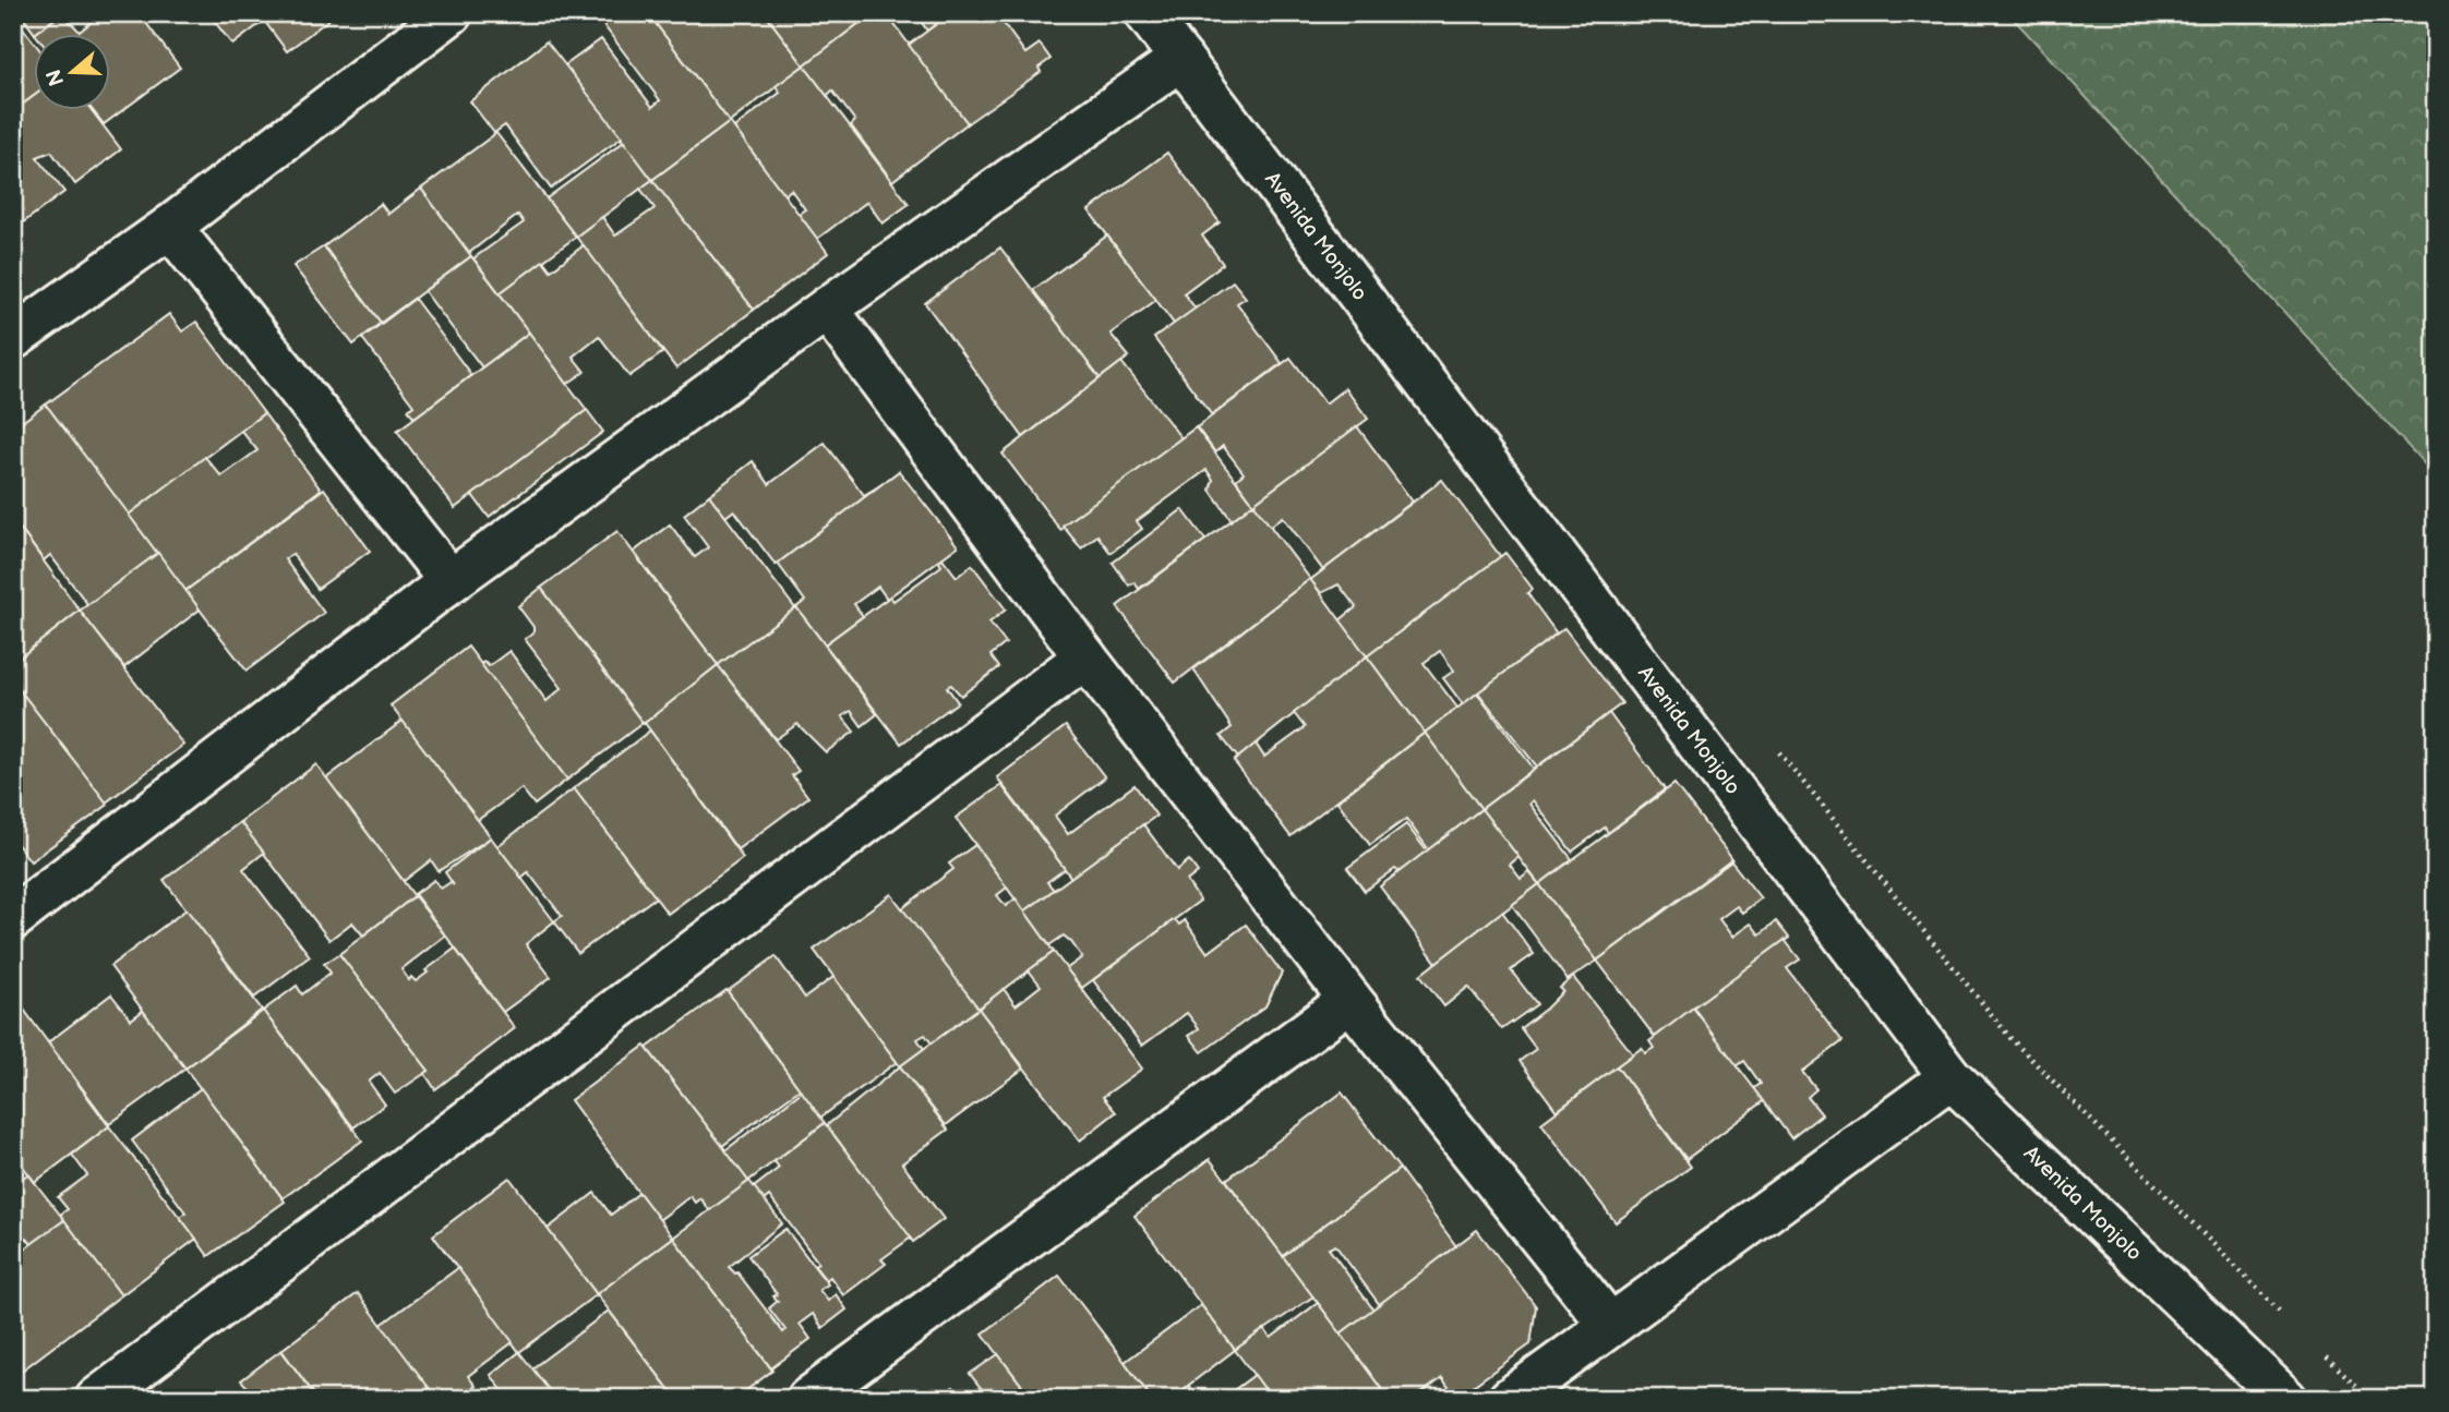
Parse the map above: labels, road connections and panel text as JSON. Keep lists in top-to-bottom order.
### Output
{
  "streets": {
    "street": ["Avenida Monjolo"]
  },
  "north": "left"
}
